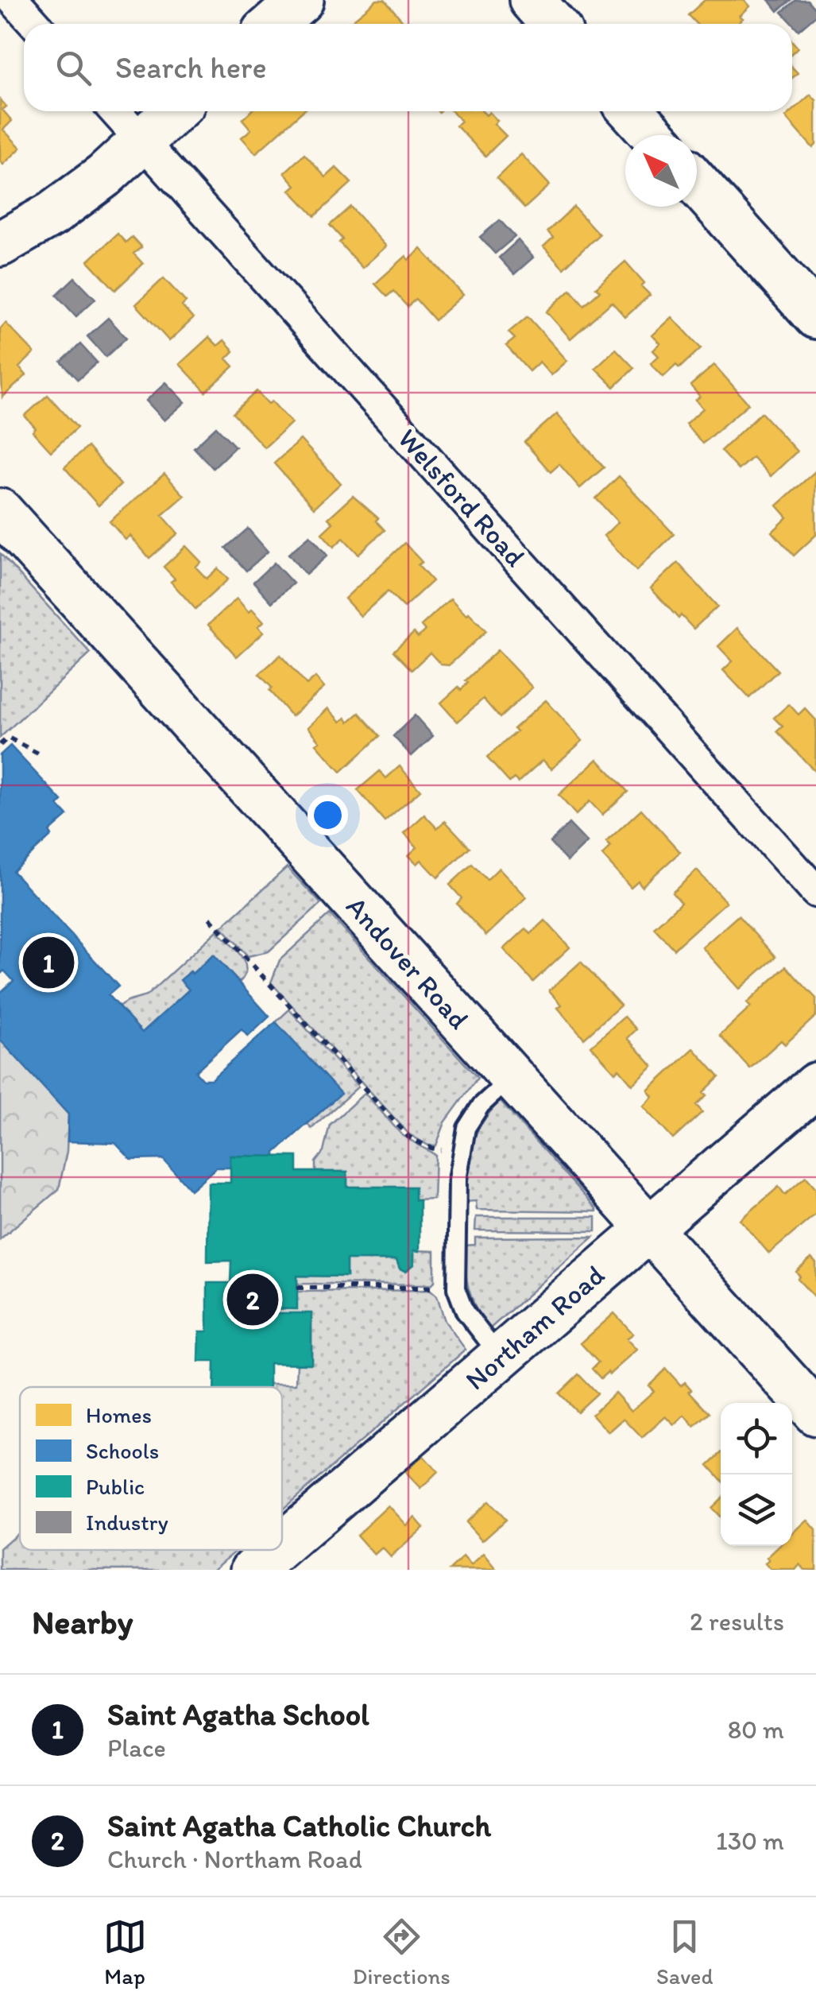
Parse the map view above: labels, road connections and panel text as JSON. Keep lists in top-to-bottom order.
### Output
{
  "streets": {
    "street": ["Welsford Road", "Andover Road", "Northam Road"]
  },
  "crossings": [
    ["Andover Road", "Northam Road"]
  ],
  "legend": [
    "Homes",
    "Schools",
    "Public",
    "Industry"
  ],
  "north": "top left",
  "page": {
    "search": "Search here",
    "pins": ["1", "2"],
    "heading": ["Nearby", "2 results"],
    "list": [
      {
        "mark": "1",
        "name": "Saint Agatha School",
        "note": "Place",
        "value": "80 m"
      },
      {
        "mark": "2",
        "name": "Saint Agatha Catholic Church",
        "note": "Church · Northam Road",
        "value": "130 m"
      }
    ],
    "nav": ["Map", "Directions", "Saved"]
  }
}
